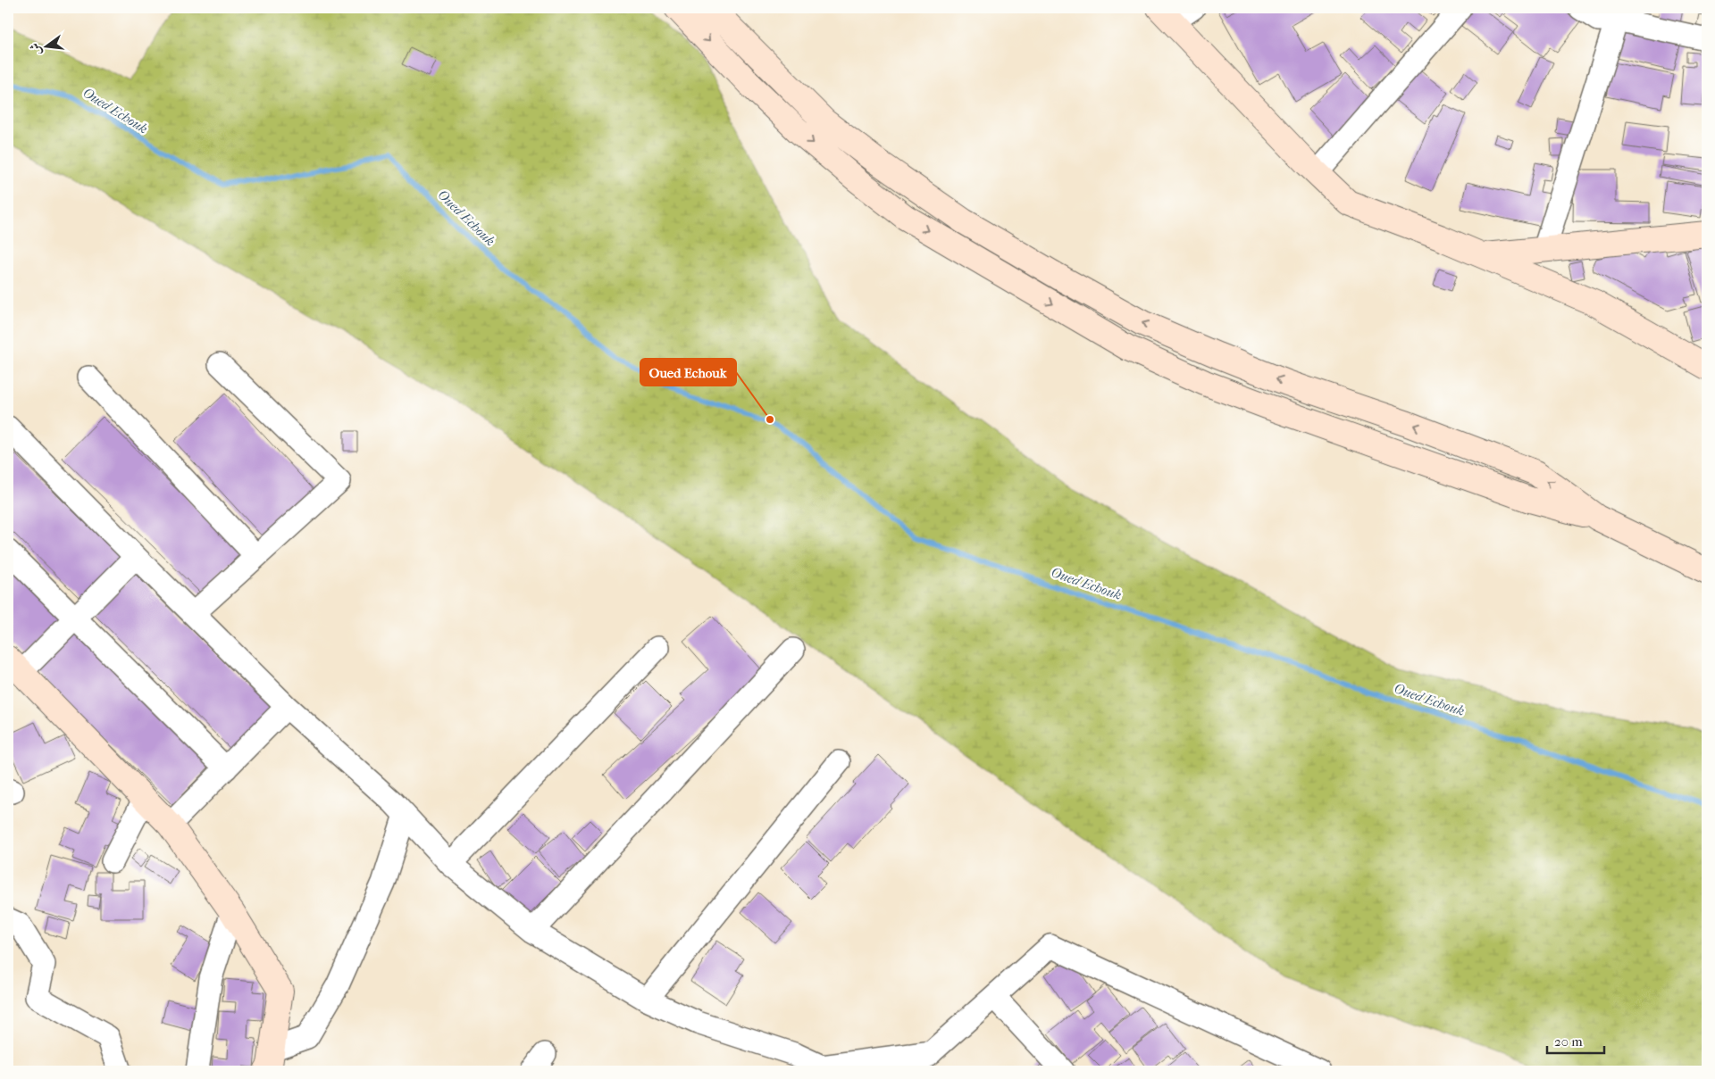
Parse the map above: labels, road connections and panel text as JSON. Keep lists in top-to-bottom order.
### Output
{
  "water": ["Oued Echouk"],
  "places": ["Oued Echouk"],
  "scale_bar": "20 m",
  "north": "left"
}
